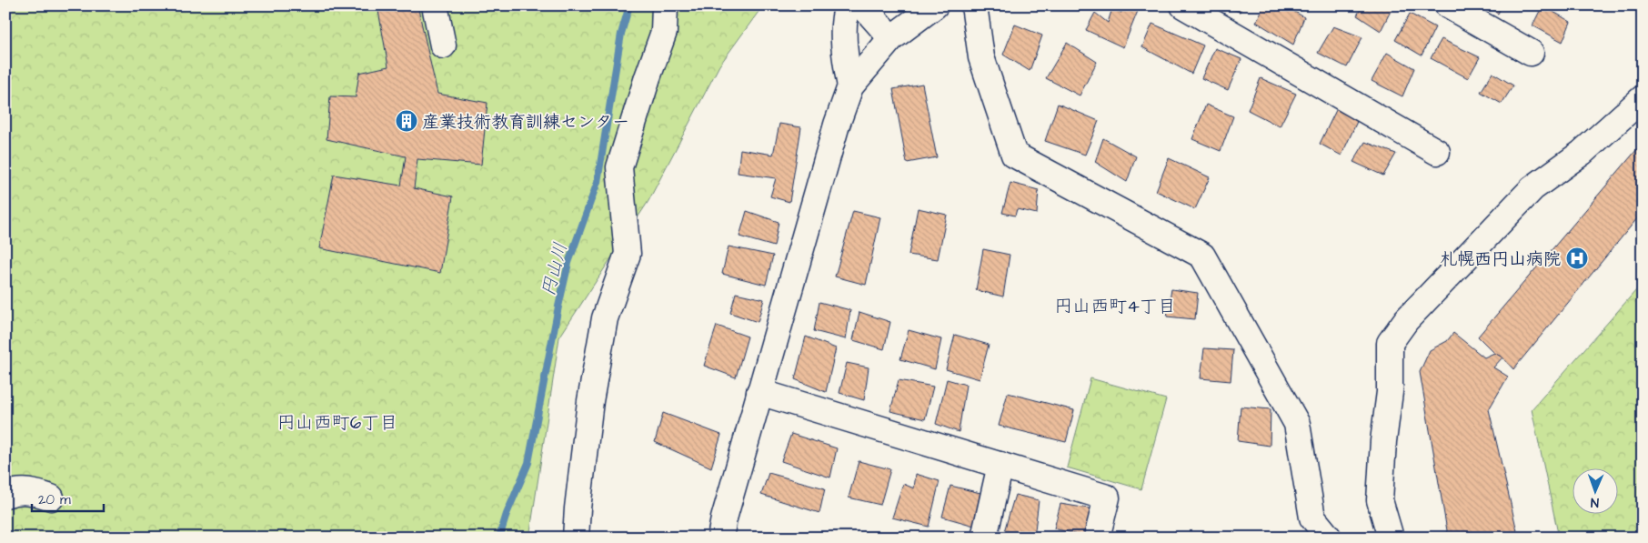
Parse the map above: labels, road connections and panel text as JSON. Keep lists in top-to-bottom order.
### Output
{
  "districts": ["円山西町4丁目", "円山西町6丁目"],
  "water": ["円山川"],
  "places": {
    "building": ["産業技術教育訓練センター"],
    "hospital": ["札幌西円山病院"]
  },
  "scale_bar": "20 m",
  "north": "bottom"
}
